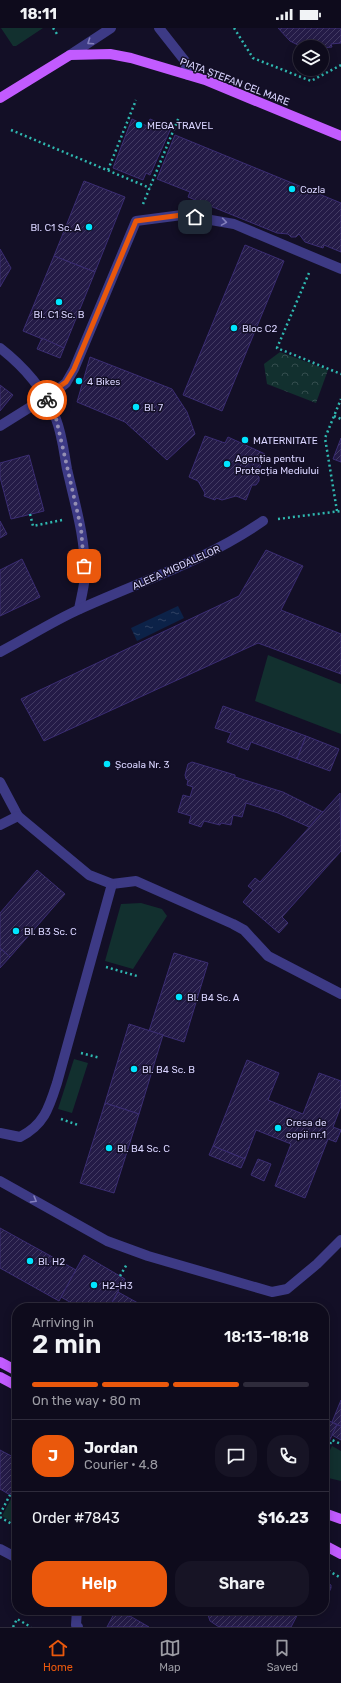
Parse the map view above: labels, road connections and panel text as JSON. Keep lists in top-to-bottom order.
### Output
{
  "streets": {
    "main road": ["PIAȚA ȘTEFAN CEL MARE"],
    "street": ["ALEEA MIGDALELOR"]
  },
  "places": [
    "MEGA TRAVEL",
    "Cozla",
    "Bl. C1 Sc. A",
    "Bl. C1 Sc. B",
    "Bloc C2",
    "4 Bikes",
    "Bl. 7",
    "MATERNITATE",
    "Agenția pentru Protecția Mediului",
    "Școala Nr. 3",
    "Bl. B3 Sc. C",
    "Bl. B4 Sc. A",
    "Bl. B4 Sc. B",
    "Cresa de copii nr.1",
    "Bl. B4 Sc. C",
    "Bl. H2",
    "H2-H3"
  ],
  "page": {
    "status": "18:11",
    "heading": ["2 min", "Arriving in", "18:13–18:18"],
    "panel": [
      "Jordan",
      "Courier · 4.8",
      "Order #7843",
      "$16.23"
    ],
    "bar": "On the way · 80 m",
    "round": "J",
    "buttons": ["Help", "Share"],
    "tabs": ["Home", "Map", "Saved"]
  }
}
